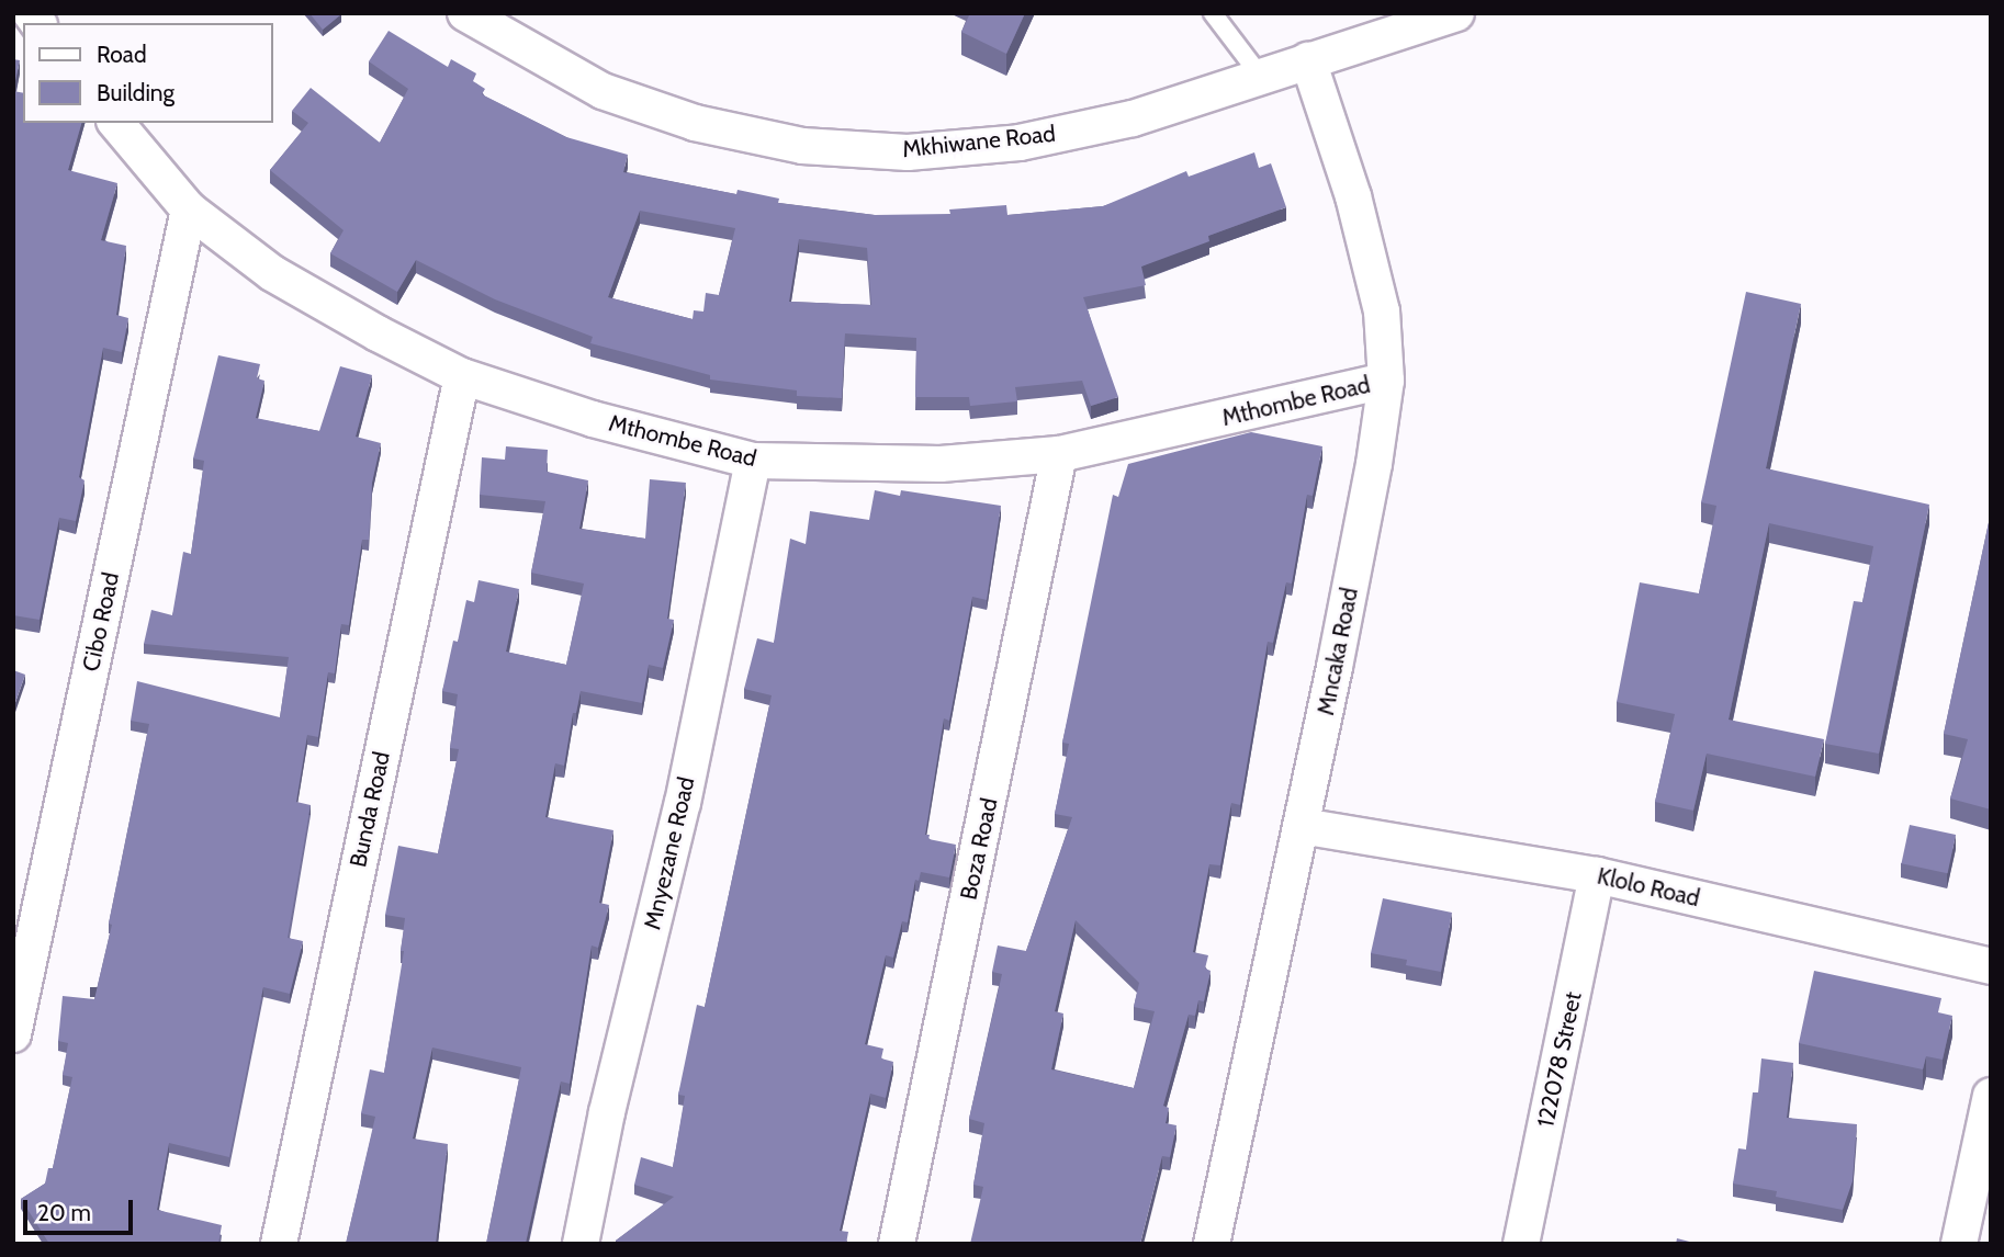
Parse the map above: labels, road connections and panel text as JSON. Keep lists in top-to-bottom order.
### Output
{
  "streets": {
    "street": [
      "Mkhiwane Road",
      "Mthombe Road",
      "Cibo Road",
      "Mncaka Road",
      "Bunda Road",
      "Boza Road",
      "Mnyezane Road",
      "Klolo Road",
      "122078 Street"
    ]
  },
  "crossings": [
    ["Mkhiwane Road", "Mncaka Road"],
    ["Mthombe Road", "Cibo Road"],
    ["Mthombe Road", "Mncaka Road"],
    ["Mthombe Road", "Bunda Road"],
    ["Mthombe Road", "Boza Road"],
    ["Mthombe Road", "Mnyezane Road"],
    ["Mncaka Road", "Klolo Road"],
    ["Klolo Road", "122078 Street"]
  ],
  "legend": ["Road", "Building"],
  "scale_bar": "20 m"
}
